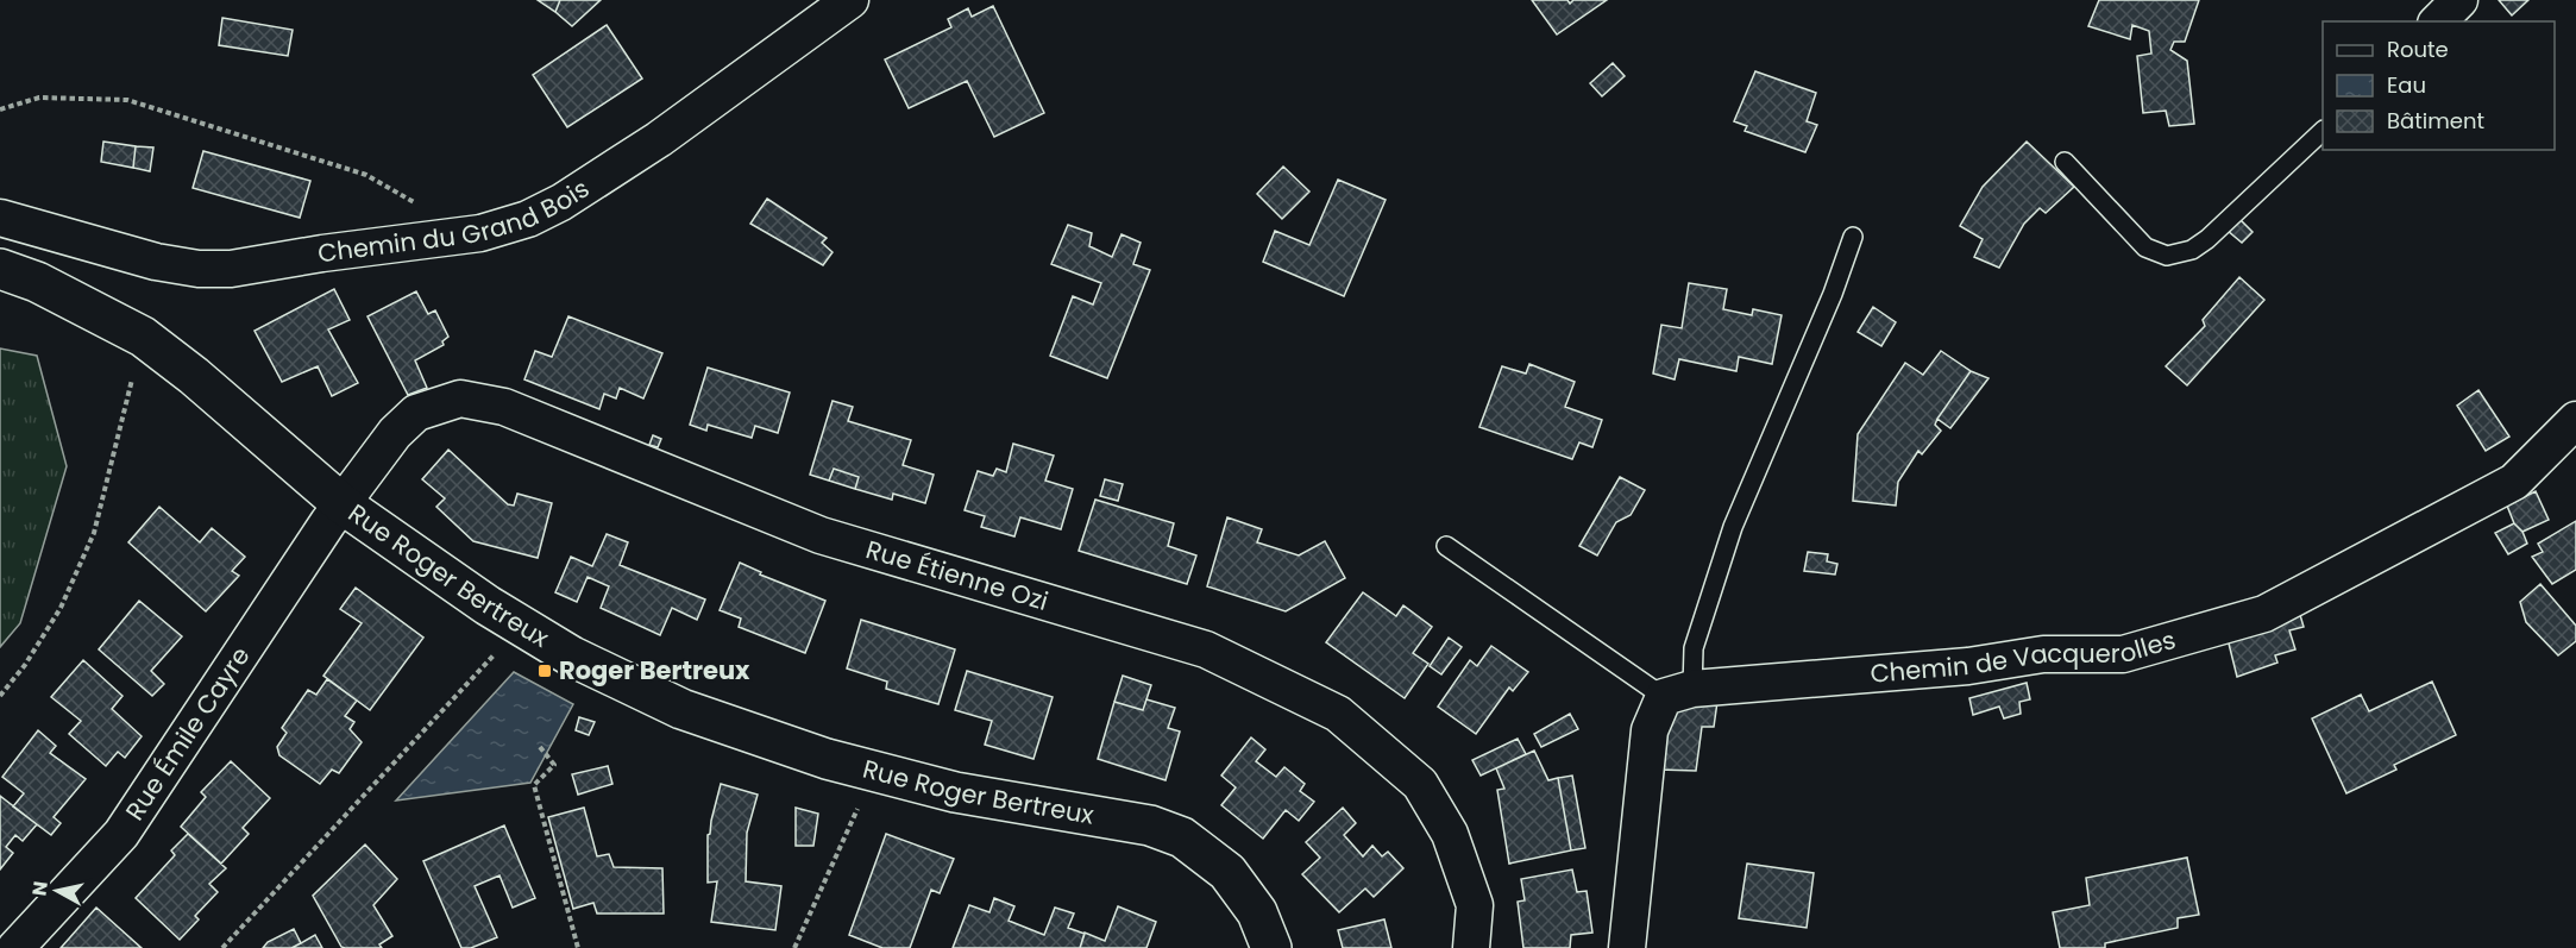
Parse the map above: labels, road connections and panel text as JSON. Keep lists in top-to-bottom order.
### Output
{
  "streets": {
    "street": [
      "Chemin du Grand Bois",
      "Rue Roger Bertreux",
      "Rue Étienne Ozi",
      "Chemin de Vacquerolles",
      "Rue Émile Cayre"
    ]
  },
  "crossings": [
    ["Rue Roger Bertreux", "Rue Étienne Ozi"],
    ["Rue Roger Bertreux", "Rue Émile Cayre"],
    ["Rue Étienne Ozi", "Rue Émile Cayre"]
  ],
  "places": {
    "transit": ["Roger Bertreux"]
  },
  "legend": ["Route", "Eau", "Bâtiment"],
  "north": "left"
}
